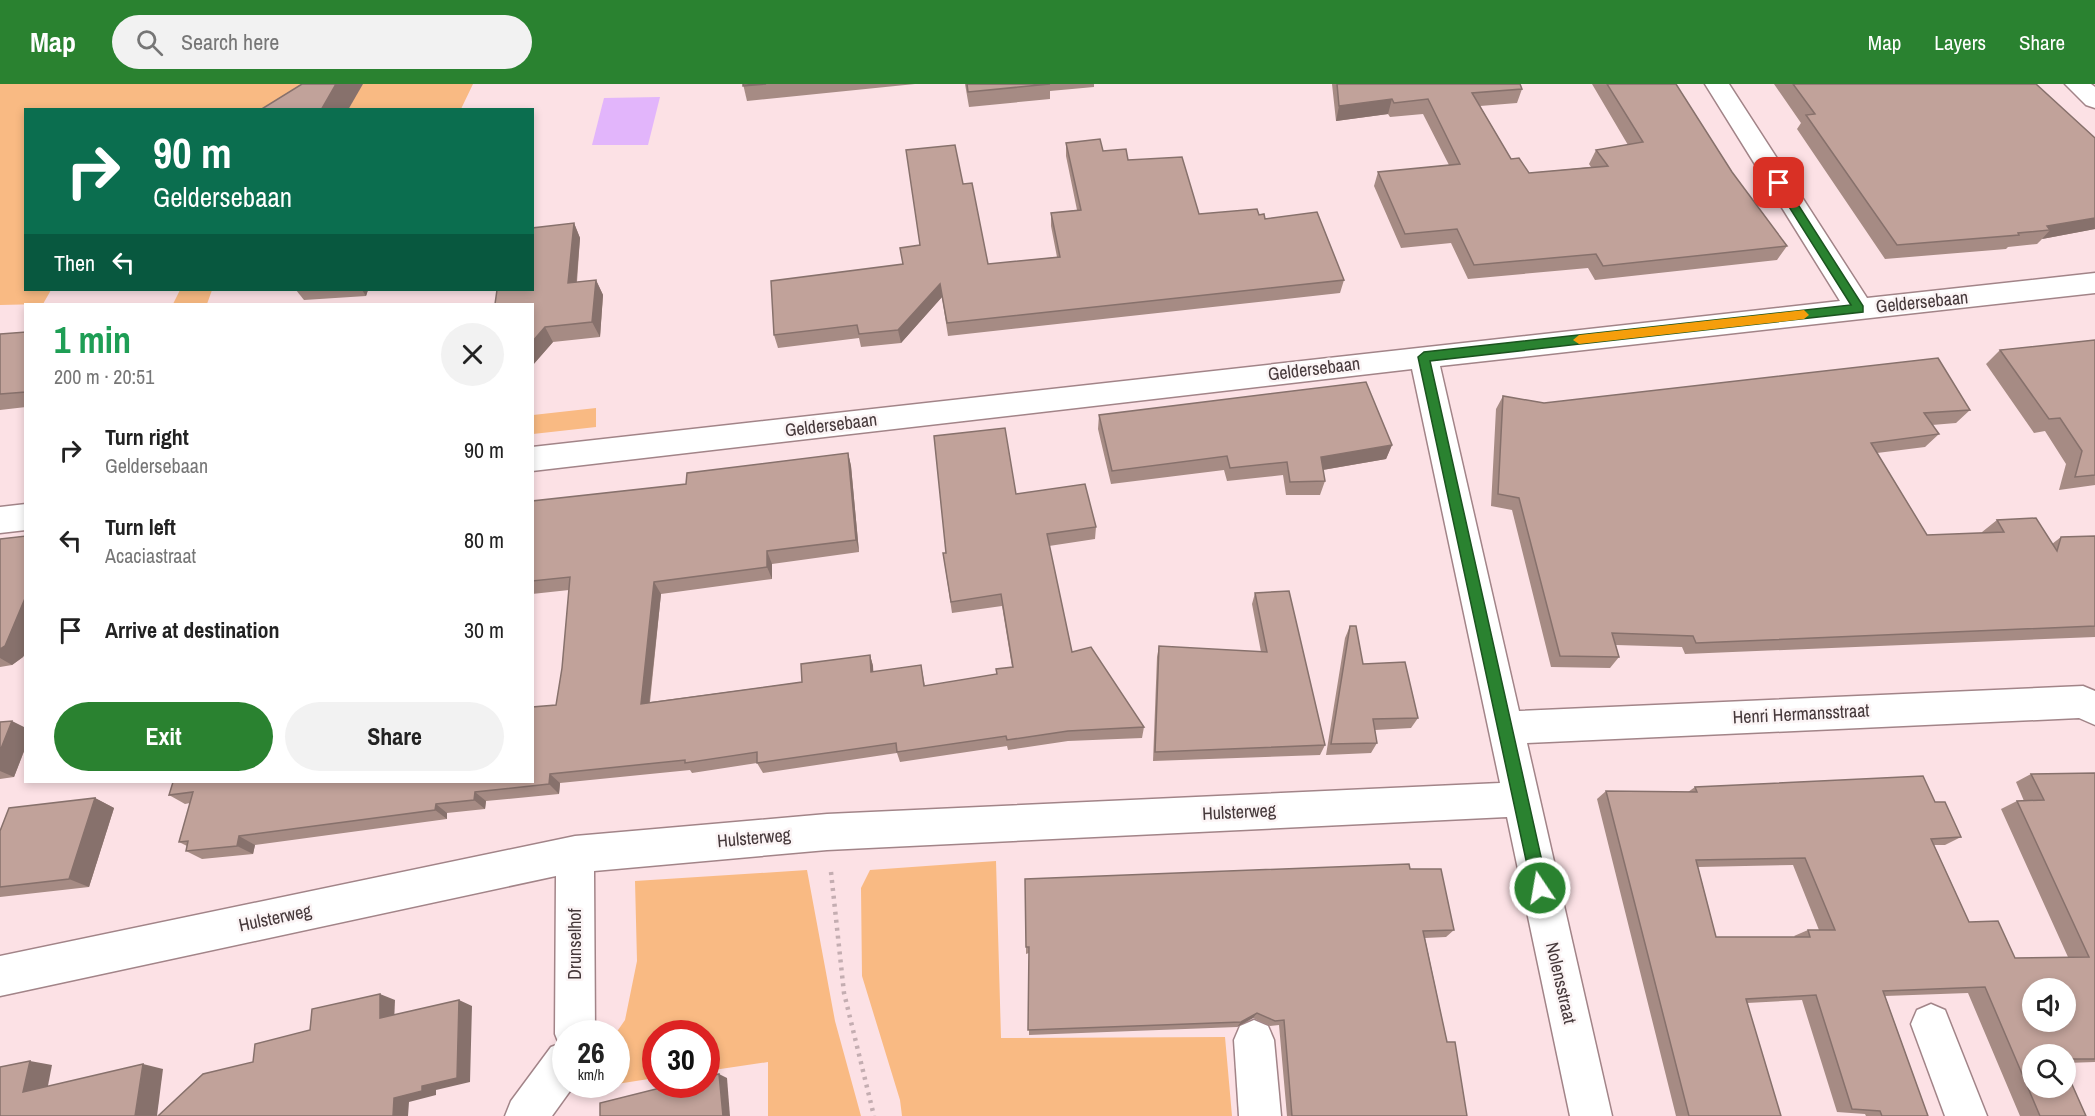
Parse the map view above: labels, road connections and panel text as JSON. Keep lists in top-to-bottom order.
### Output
{
  "streets": {
    "street": [
      "Geldersebaan",
      "Henri Hermansstraat",
      "Hulsterweg",
      "Drunselhof",
      "Nolensstraat"
    ]
  },
  "crossings": [
    ["Geldersebaan", "Nolensstraat"],
    ["Henri Hermansstraat", "Nolensstraat"],
    ["Hulsterweg", "Drunselhof"],
    ["Hulsterweg", "Nolensstraat"]
  ],
  "page": {
    "header": "Map",
    "search": "Search here",
    "nav": ["Map", "Layers", "Share"],
    "turn": ["90 m", "Geldersebaan"],
    "then": "Then",
    "heading": ["1 min", "200 m · 20:51"],
    "list": [
      {
        "name": "Turn right",
        "note": "Geldersebaan",
        "value": "90 m"
      },
      {
        "name": "Turn left",
        "note": "Acaciastraat",
        "value": "80 m"
      },
      {
        "name": "Arrive at destination",
        "value": "30 m"
      }
    ],
    "buttons": ["Exit", "Share"],
    "speed": "26 km/h",
    "limit": "30"
  }
}
